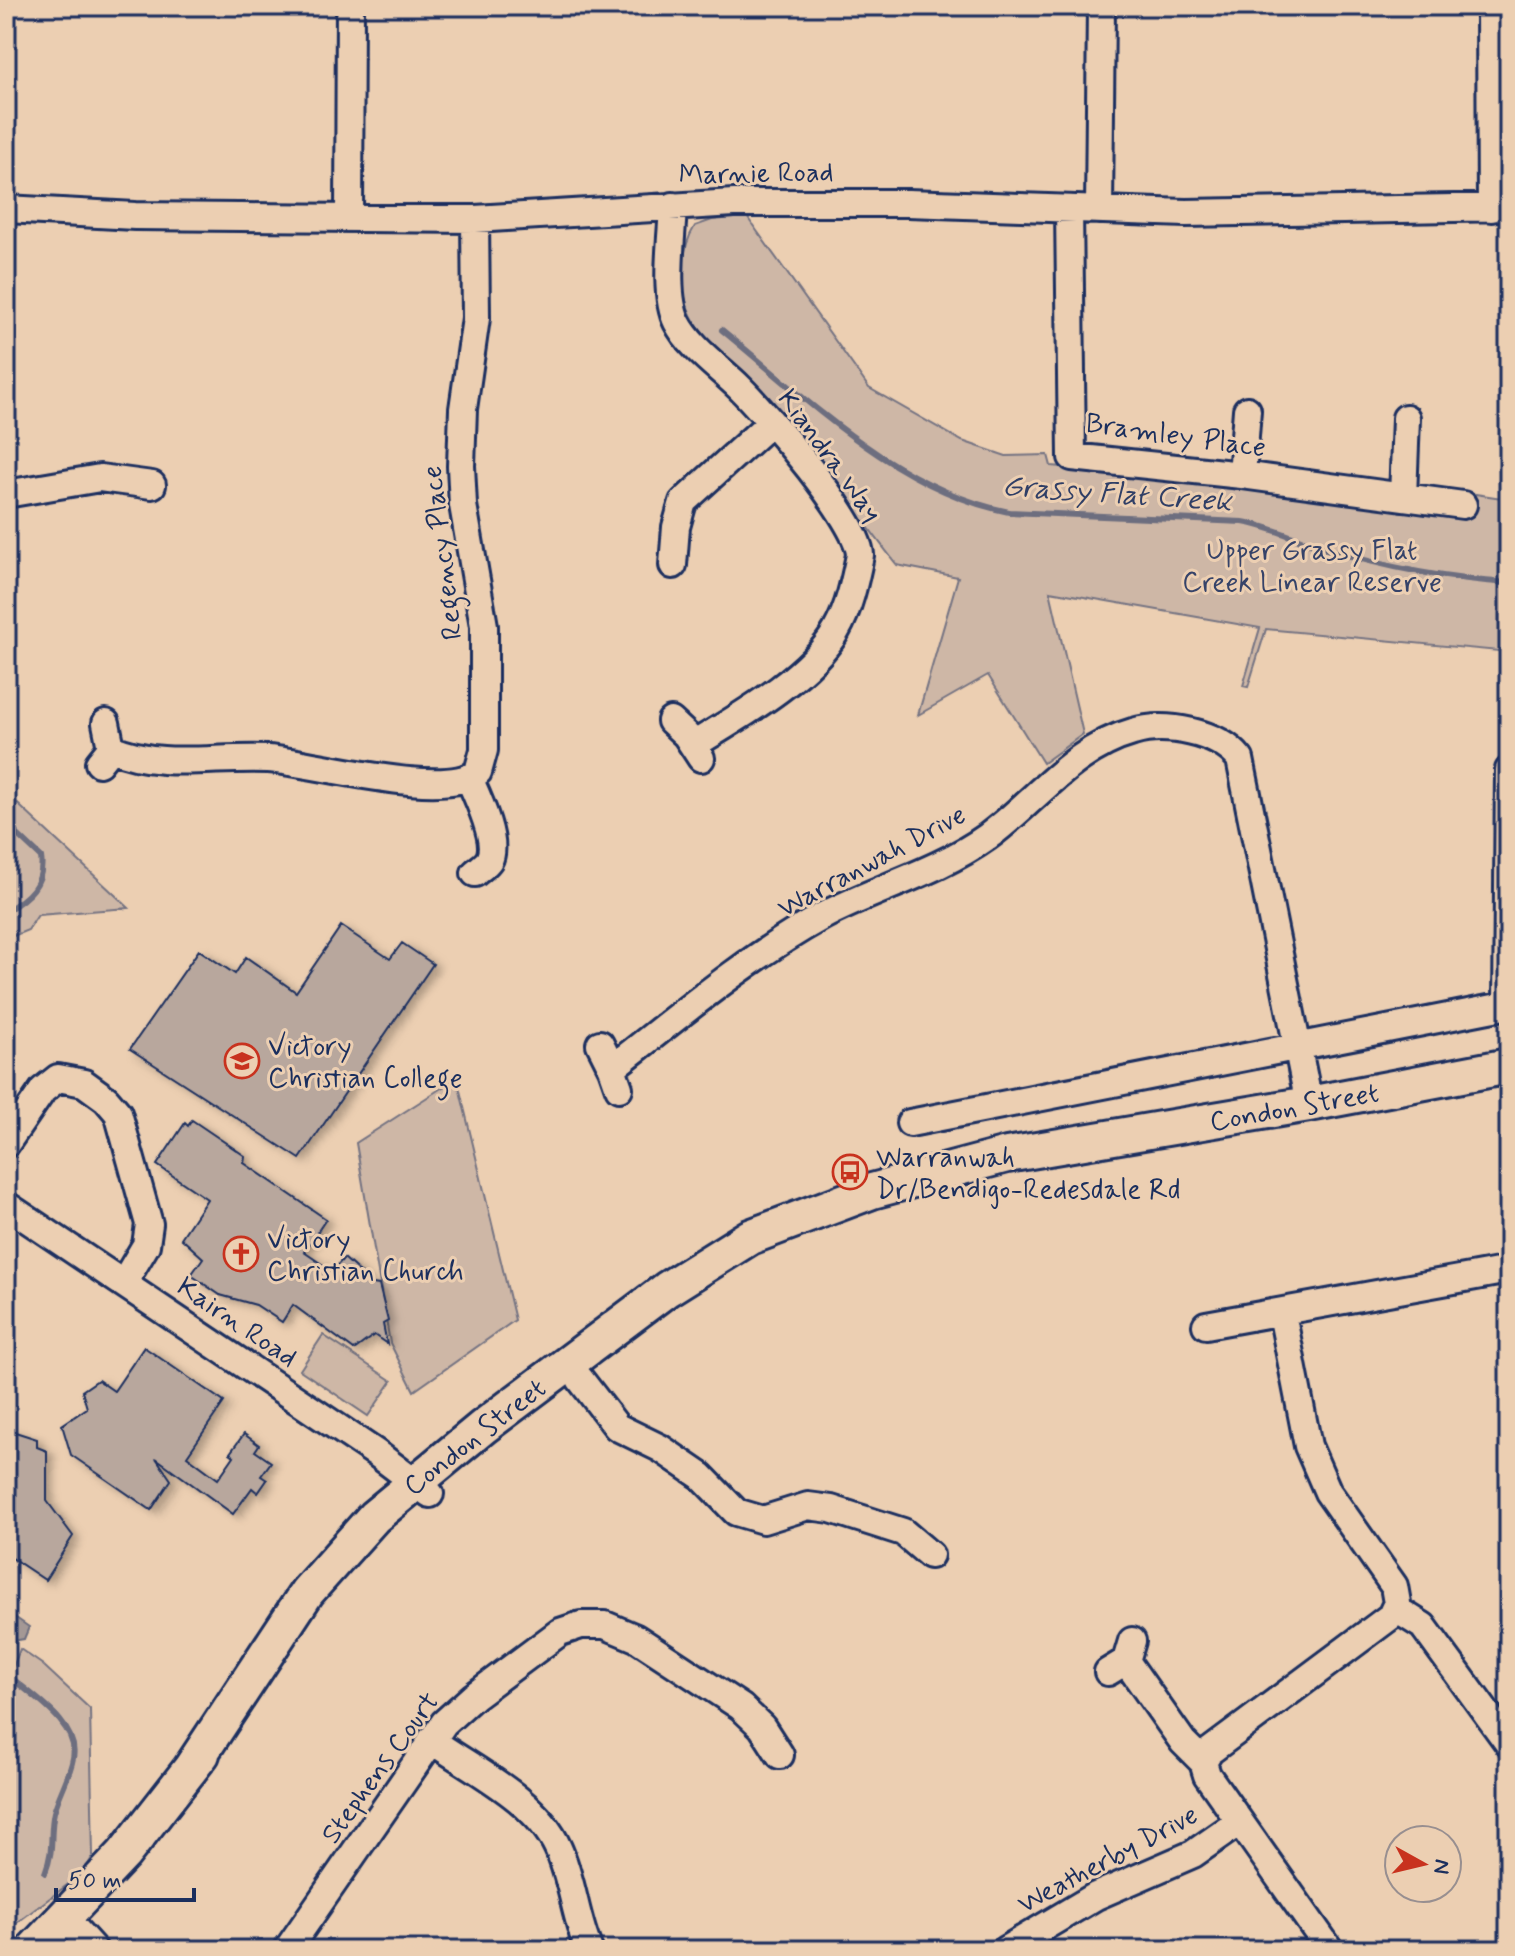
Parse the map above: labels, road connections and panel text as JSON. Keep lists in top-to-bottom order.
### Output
{
  "streets": {
    "main road": ["Condon Street"],
    "street": [
      "Marnie Road",
      "Bramley Place",
      "Kiandra Way",
      "Regency Place",
      "Warranwah Drive",
      "Kairn Road",
      "Stephens Court",
      "Weatherby Drive"
    ]
  },
  "crossings": [
    ["Marnie Road", "Bramley Place"],
    ["Marnie Road", "Kiandra Way"],
    ["Marnie Road", "Regency Place"],
    ["Warranwah Drive", "Condon Street"],
    ["Condon Street", "Kairn Road"]
  ],
  "water": ["Grassy Flat Creek"],
  "parks": ["Upper Grassy Flat Creek Linear Reserve"],
  "places": {
    "school or university": ["Victory Christian College"],
    "bus stop": ["Warranwah Dr/Bendigo-Redesdale Rd"],
    "church": ["Victory Christian Church"]
  },
  "scale_bar": "50 m",
  "north": "right"
}
